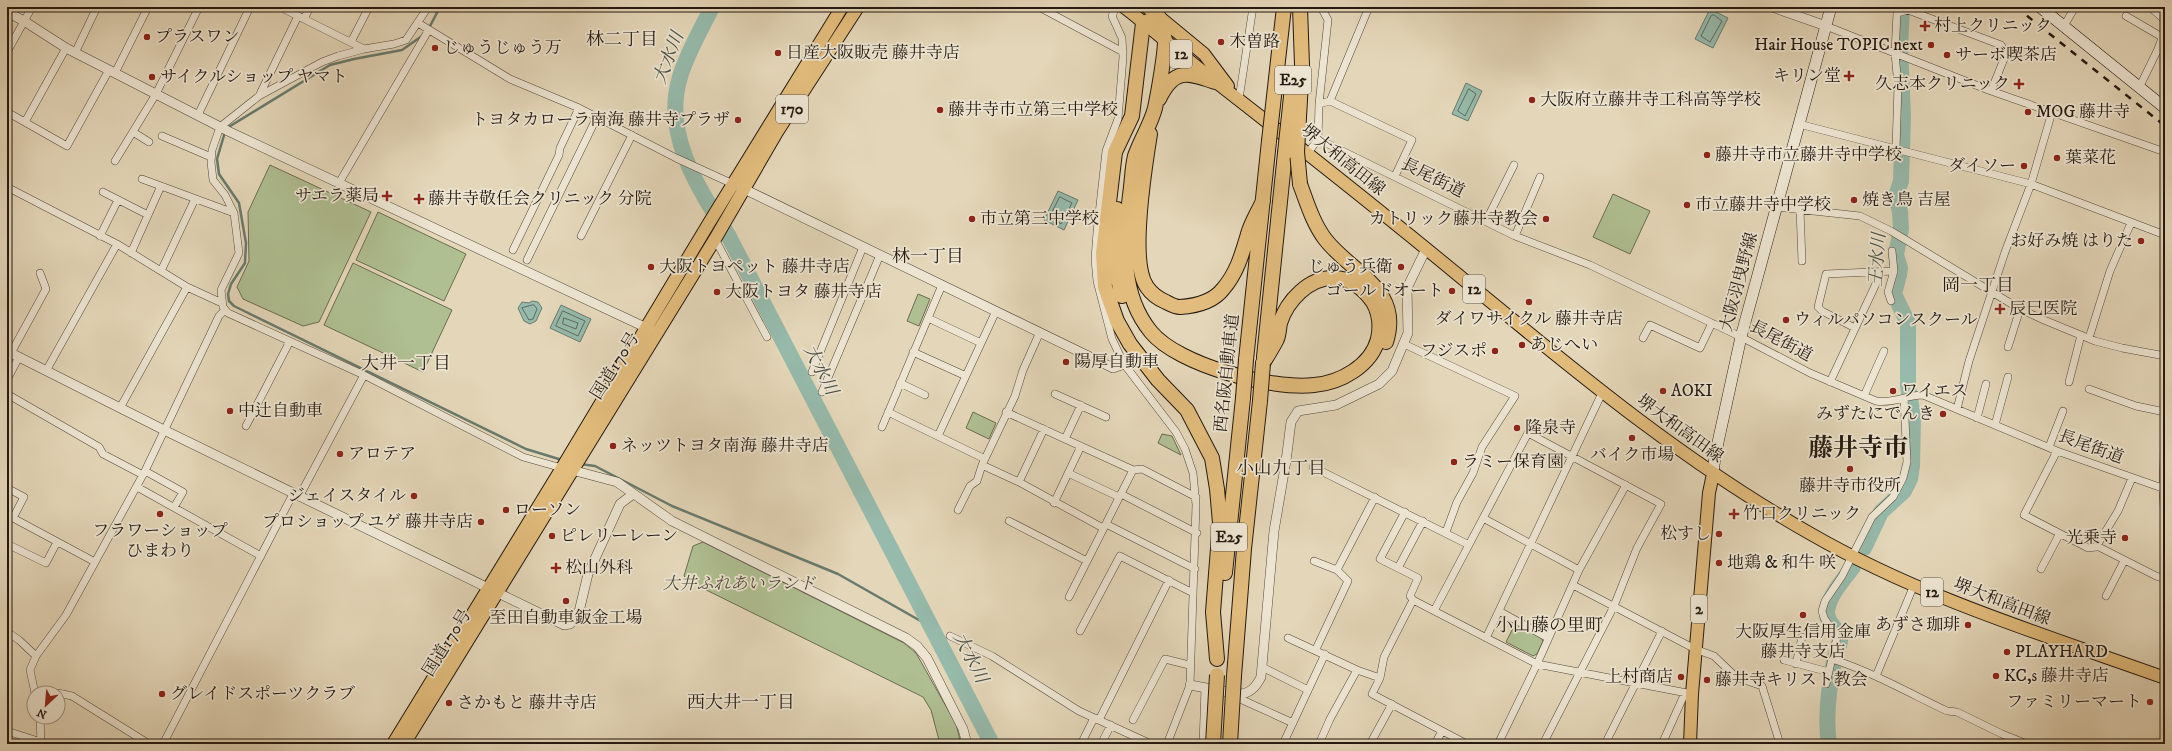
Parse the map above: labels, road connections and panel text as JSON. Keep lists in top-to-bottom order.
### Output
{
  "streets": {
    "highway": ["E25", "西名阪自動車道"],
    "main road": [
      "12",
      "170",
      "堺大和高田線",
      "大阪羽曳野線",
      "国道170号",
      "2"
    ],
    "street": ["長尾街道"]
  },
  "crossings": [
    ["堺大和高田線", "大阪羽曳野線"],
    ["堺大和高田線", "2"],
    ["長尾街道", "大阪羽曳野線"],
    ["大阪羽曳野線", "2"]
  ],
  "districts": [
    "林二丁目",
    "林一丁目",
    "岡一丁目",
    "大井一丁目",
    "藤井寺市",
    "小山九丁目",
    "小山藤の里町",
    "西大井一丁目"
  ],
  "water": ["大水川", "王水川"],
  "parks": ["大井ふれあいランド"],
  "places": {
    "health": [
      "村上クリニック",
      "キリン堂",
      "久志本クリニック",
      "サエラ薬局",
      "藤井寺敬任会クリニック 分院",
      "辰巳医院",
      "竹口クリニック",
      "松山外科"
    ],
    "other": [
      "プラスワン",
      "木曽路",
      "Hair House TOPIC next",
      "じゅうじゅう万",
      "日産大阪販売 藤井寺店",
      "サーボ喫茶店",
      "サイクルショップ ヤマト",
      "大阪府立藤井寺工科高等学校",
      "藤井寺市立第三中学校",
      "MOG 藤井寺",
      "トヨタカローラ南海 藤井寺プラザ",
      "藤井寺市立藤井寺中学校",
      "葉菜花",
      "ダイソー",
      "焼き鳥 吉屋",
      "市立藤井寺中学校",
      "市立第三中学校",
      "カトリック藤井寺教会",
      "お好み焼 はりた",
      "大阪トヨペット 藤井寺店",
      "じゅう兵衛",
      "ゴールドオート",
      "大阪トヨタ 藤井寺店",
      "ダイワサイクル 藤井寺店",
      "ウィルパソコンスクール",
      "あじへい",
      "フジスポ",
      "陽厚自動車",
      "AOKI",
      "ワイエス",
      "中辻自動車",
      "みずたにでんき",
      "隆泉寺",
      "バイク市場",
      "ネッツトヨタ南海 藤井寺店",
      "アロテア",
      "ラミー保育園",
      "藤井寺市役所",
      "ジェイスタイル",
      "ローソン",
      "フラワーショップ ひまわり",
      "プロショップ ユゲ 藤井寺店",
      "松すし",
      "ピレリーレーン",
      "光乗寺",
      "地鶏 & 和牛 咲",
      "至田自動車鈑金工場",
      "大阪厚生信用金庫 藤井寺支店",
      "あずさ珈琲",
      "PLAYHARD",
      "KC,s 藤井寺店",
      "上村商店",
      "藤井寺キリスト教会",
      "グレイドスポーツクラブ",
      "ファミリーマート",
      "さかもと 藤井寺店"
    ]
  },
  "north": "bottom left"
}
